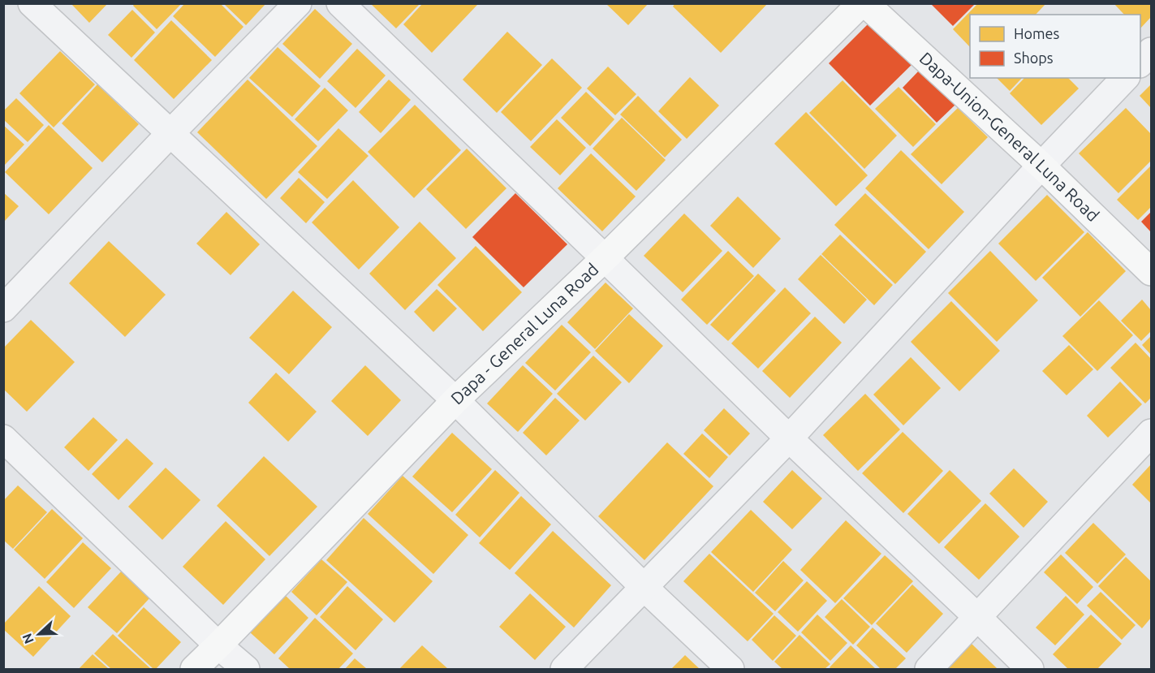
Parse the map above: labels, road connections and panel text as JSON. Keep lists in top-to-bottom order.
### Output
{
  "streets": {
    "main road": ["Dapa-Union-General Luna Road", "Dapa - General Luna Road"]
  },
  "legend": ["Homes", "Shops"],
  "north": "left"
}
